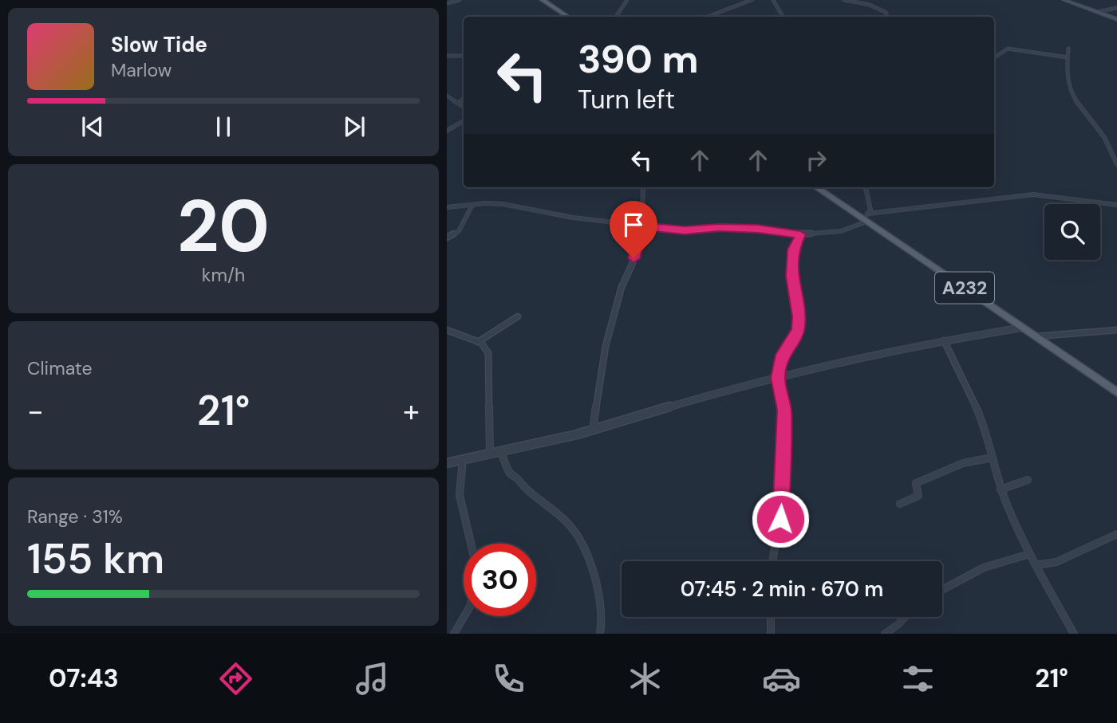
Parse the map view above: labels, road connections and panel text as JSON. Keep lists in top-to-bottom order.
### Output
{
  "streets": {
    "main road": ["A232"]
  },
  "page": {
    "turn": ["390 m", "Turn left"],
    "song": ["Slow Tide", "Marlow"],
    "tile": [
      ["20", "km/h"],
      "Climate",
      ["Range · 31%", "155 km"]
    ],
    "heat": ["−", "21°", "+"],
    "limit": "30",
    "trip": "07:45 · 2 min · 670 m",
    "tabs": ["07:43", "21°"]
  }
}
